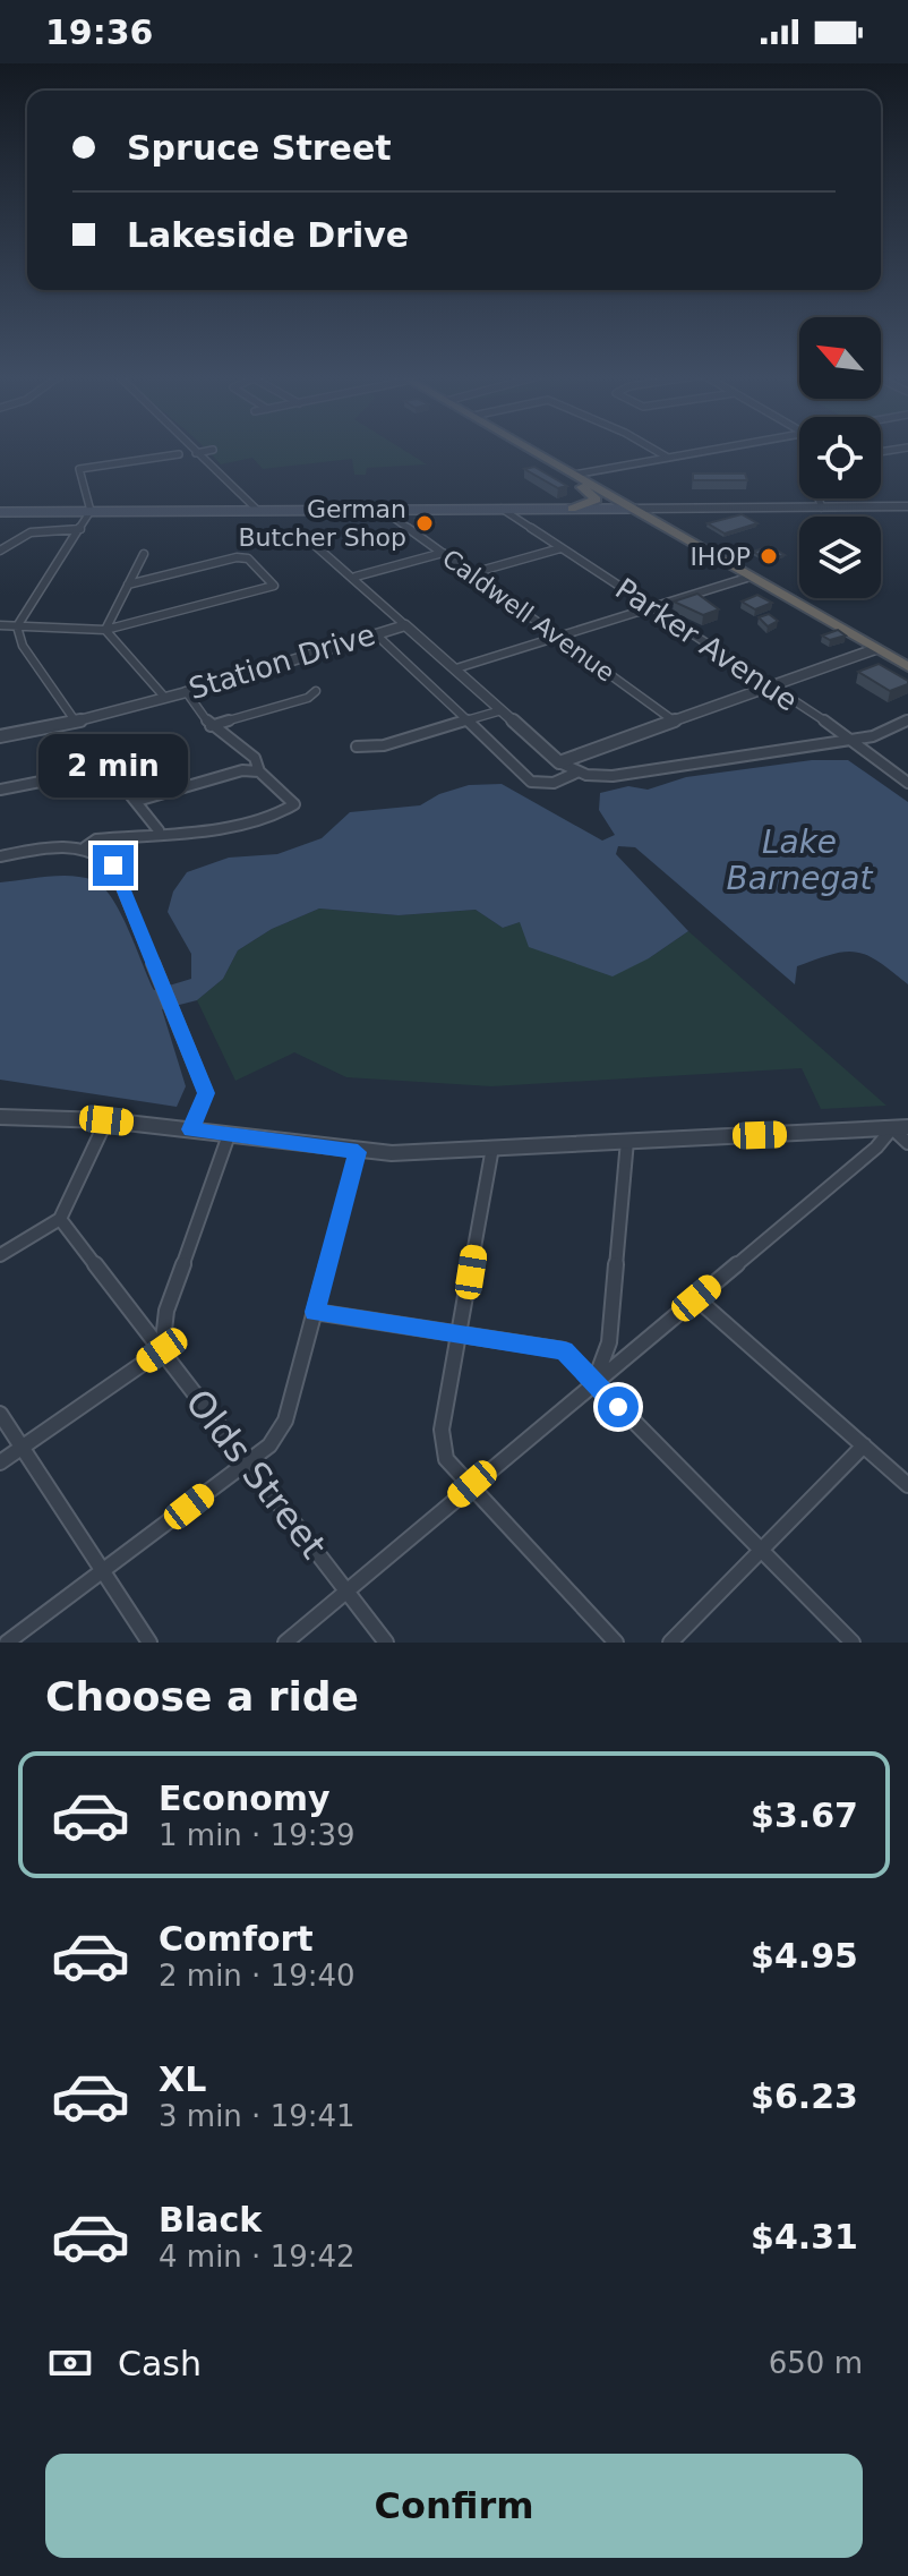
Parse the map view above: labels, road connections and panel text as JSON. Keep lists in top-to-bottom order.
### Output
{
  "streets": {
    "street": [
      "Caldwell Avenue",
      "Parker Avenue",
      "Station Drive",
      "Olds Street"
    ]
  },
  "water": ["Lake Barnegat"],
  "places": ["German Butcher Shop", "IHOP"],
  "north": "top left",
  "page": {
    "status": "19:36",
    "banner": ["Spruce Street", "Lakeside Drive"],
    "bubble": "2 min",
    "heading": "Choose a ride",
    "list": [
      {
        "name": "Economy",
        "note": "1 min · 19:39",
        "value": "$3.67"
      },
      {
        "name": "Comfort",
        "note": "2 min · 19:40",
        "value": "$4.95"
      },
      {
        "name": "XL",
        "note": "3 min · 19:41",
        "value": "$6.23"
      },
      {
        "name": "Black",
        "note": "4 min · 19:42",
        "value": "$4.31"
      }
    ],
    "pay": ["Cash", "650 m"],
    "buttons": "Confirm"
  }
}
